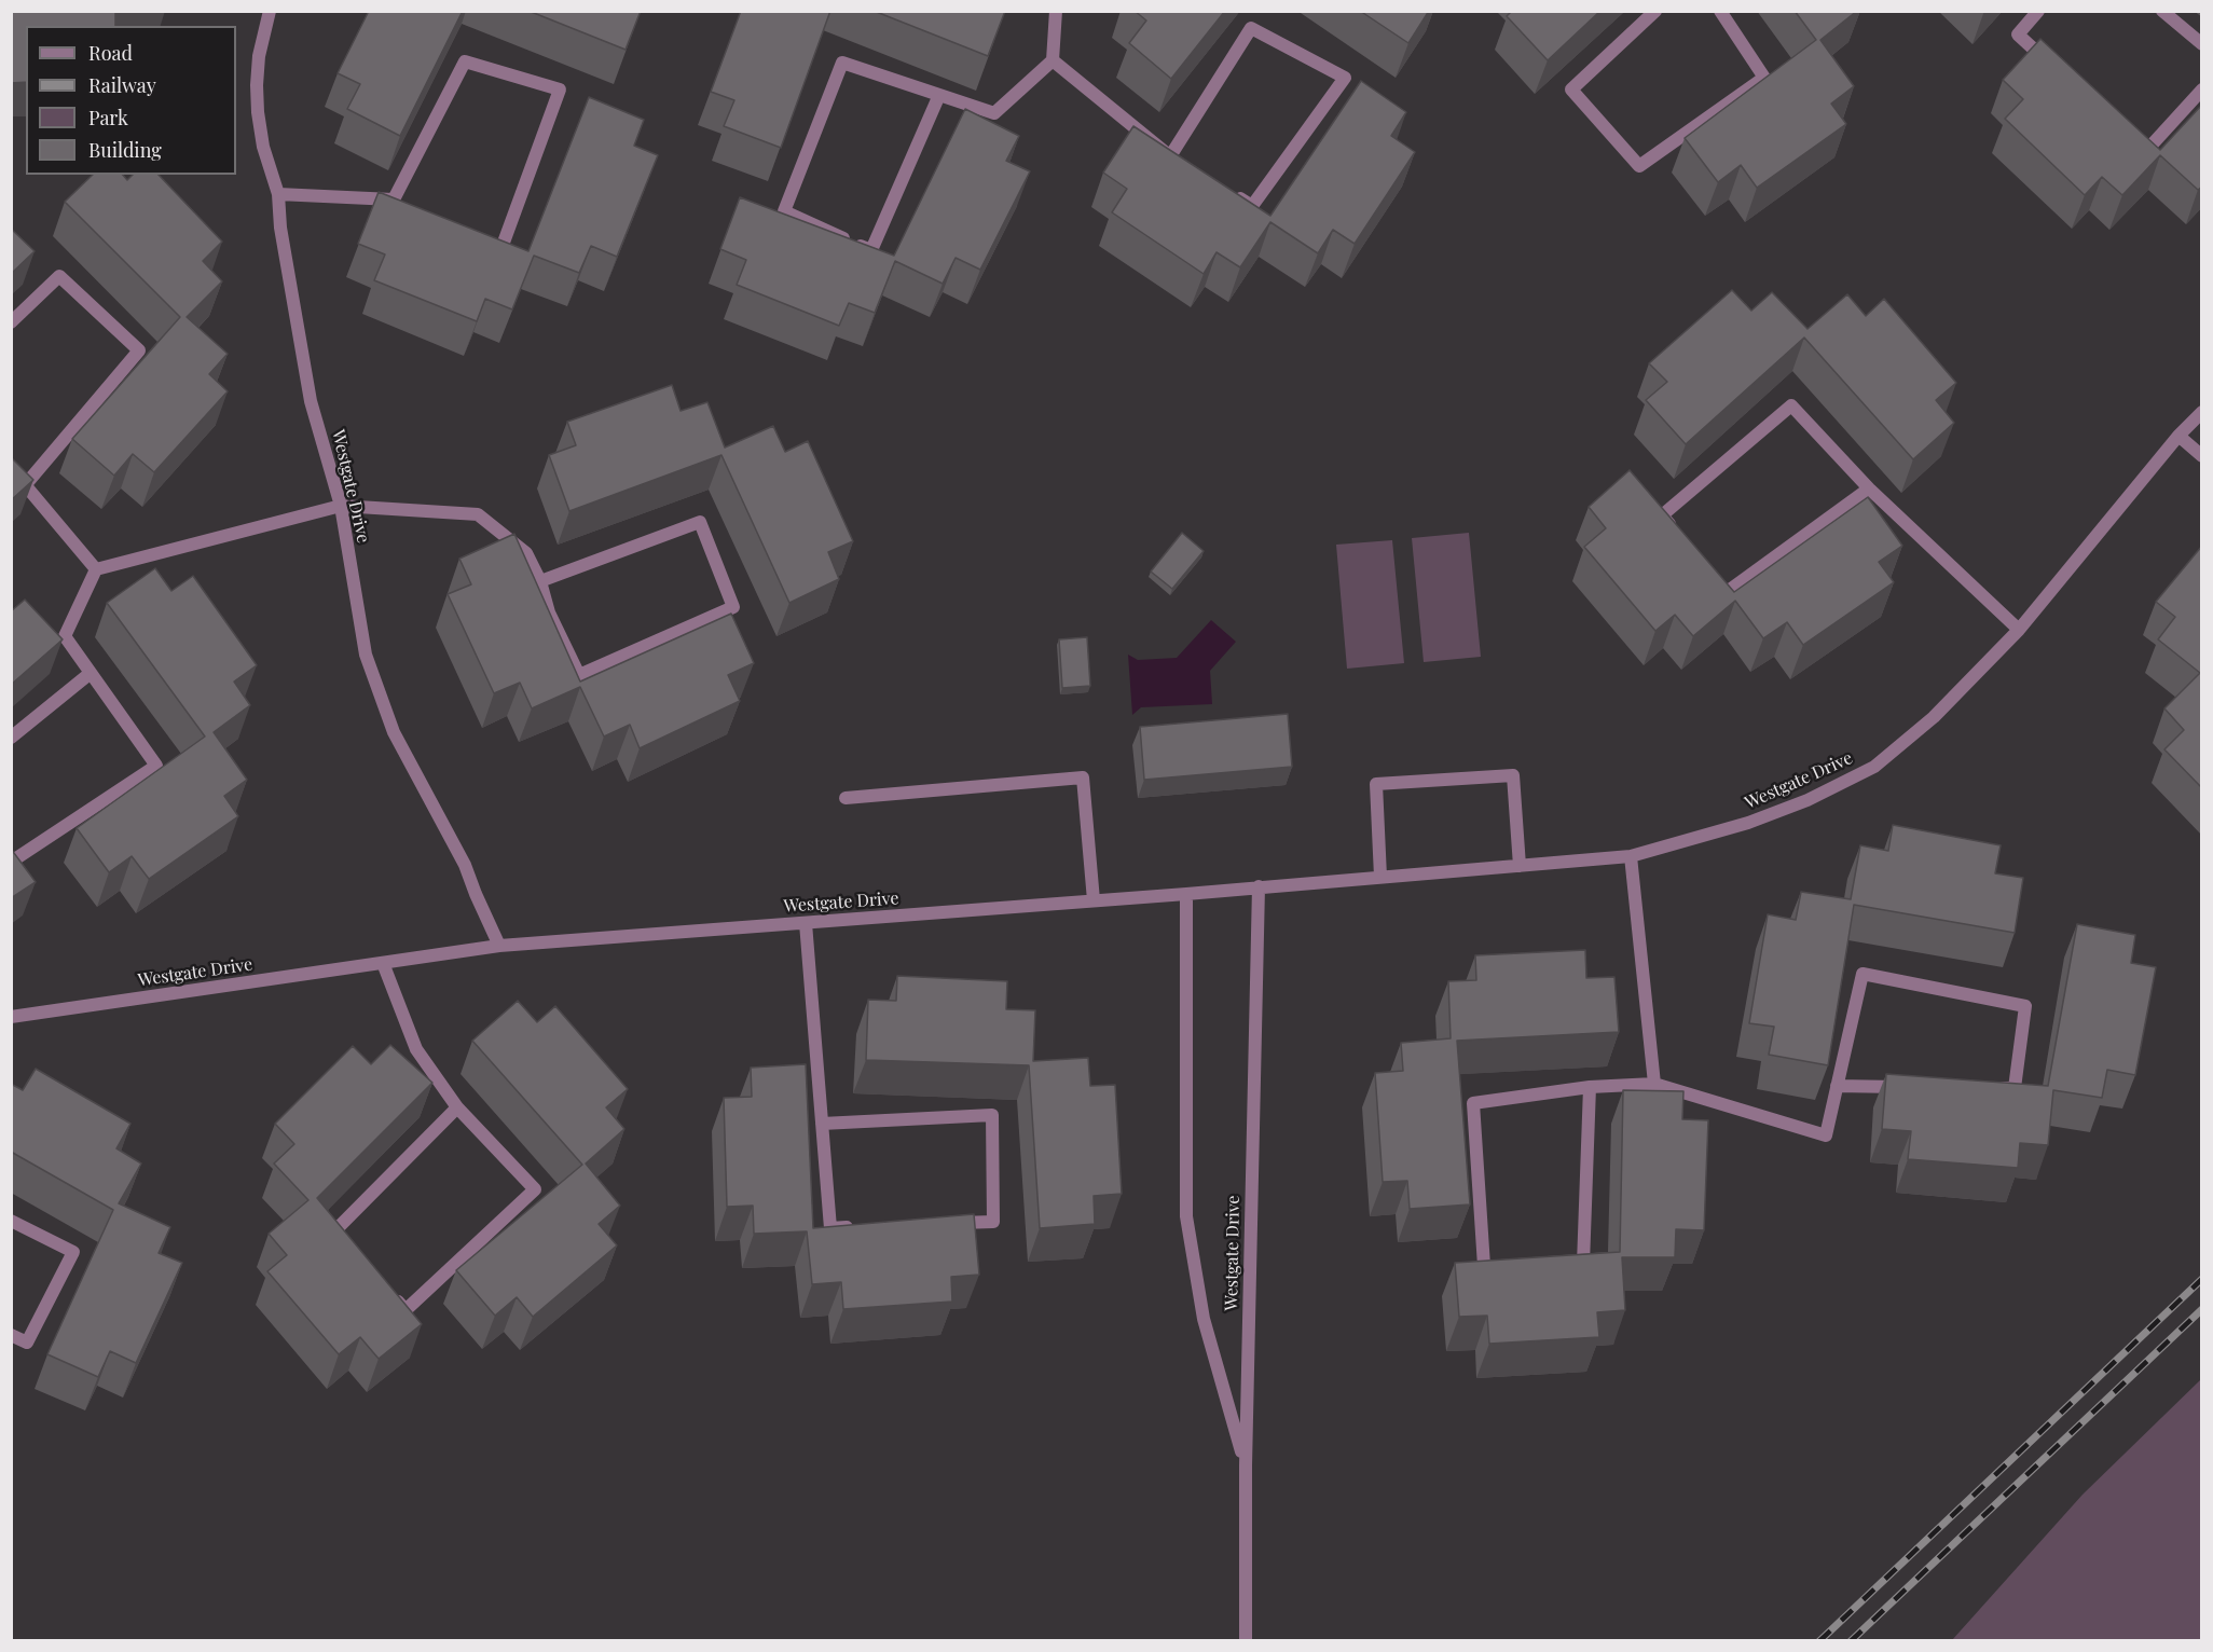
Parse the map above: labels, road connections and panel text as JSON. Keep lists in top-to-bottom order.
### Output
{
  "streets": {
    "street": ["Westgate Drive"]
  },
  "legend": [
    "Road",
    "Railway",
    "Park",
    "Building"
  ]
}
